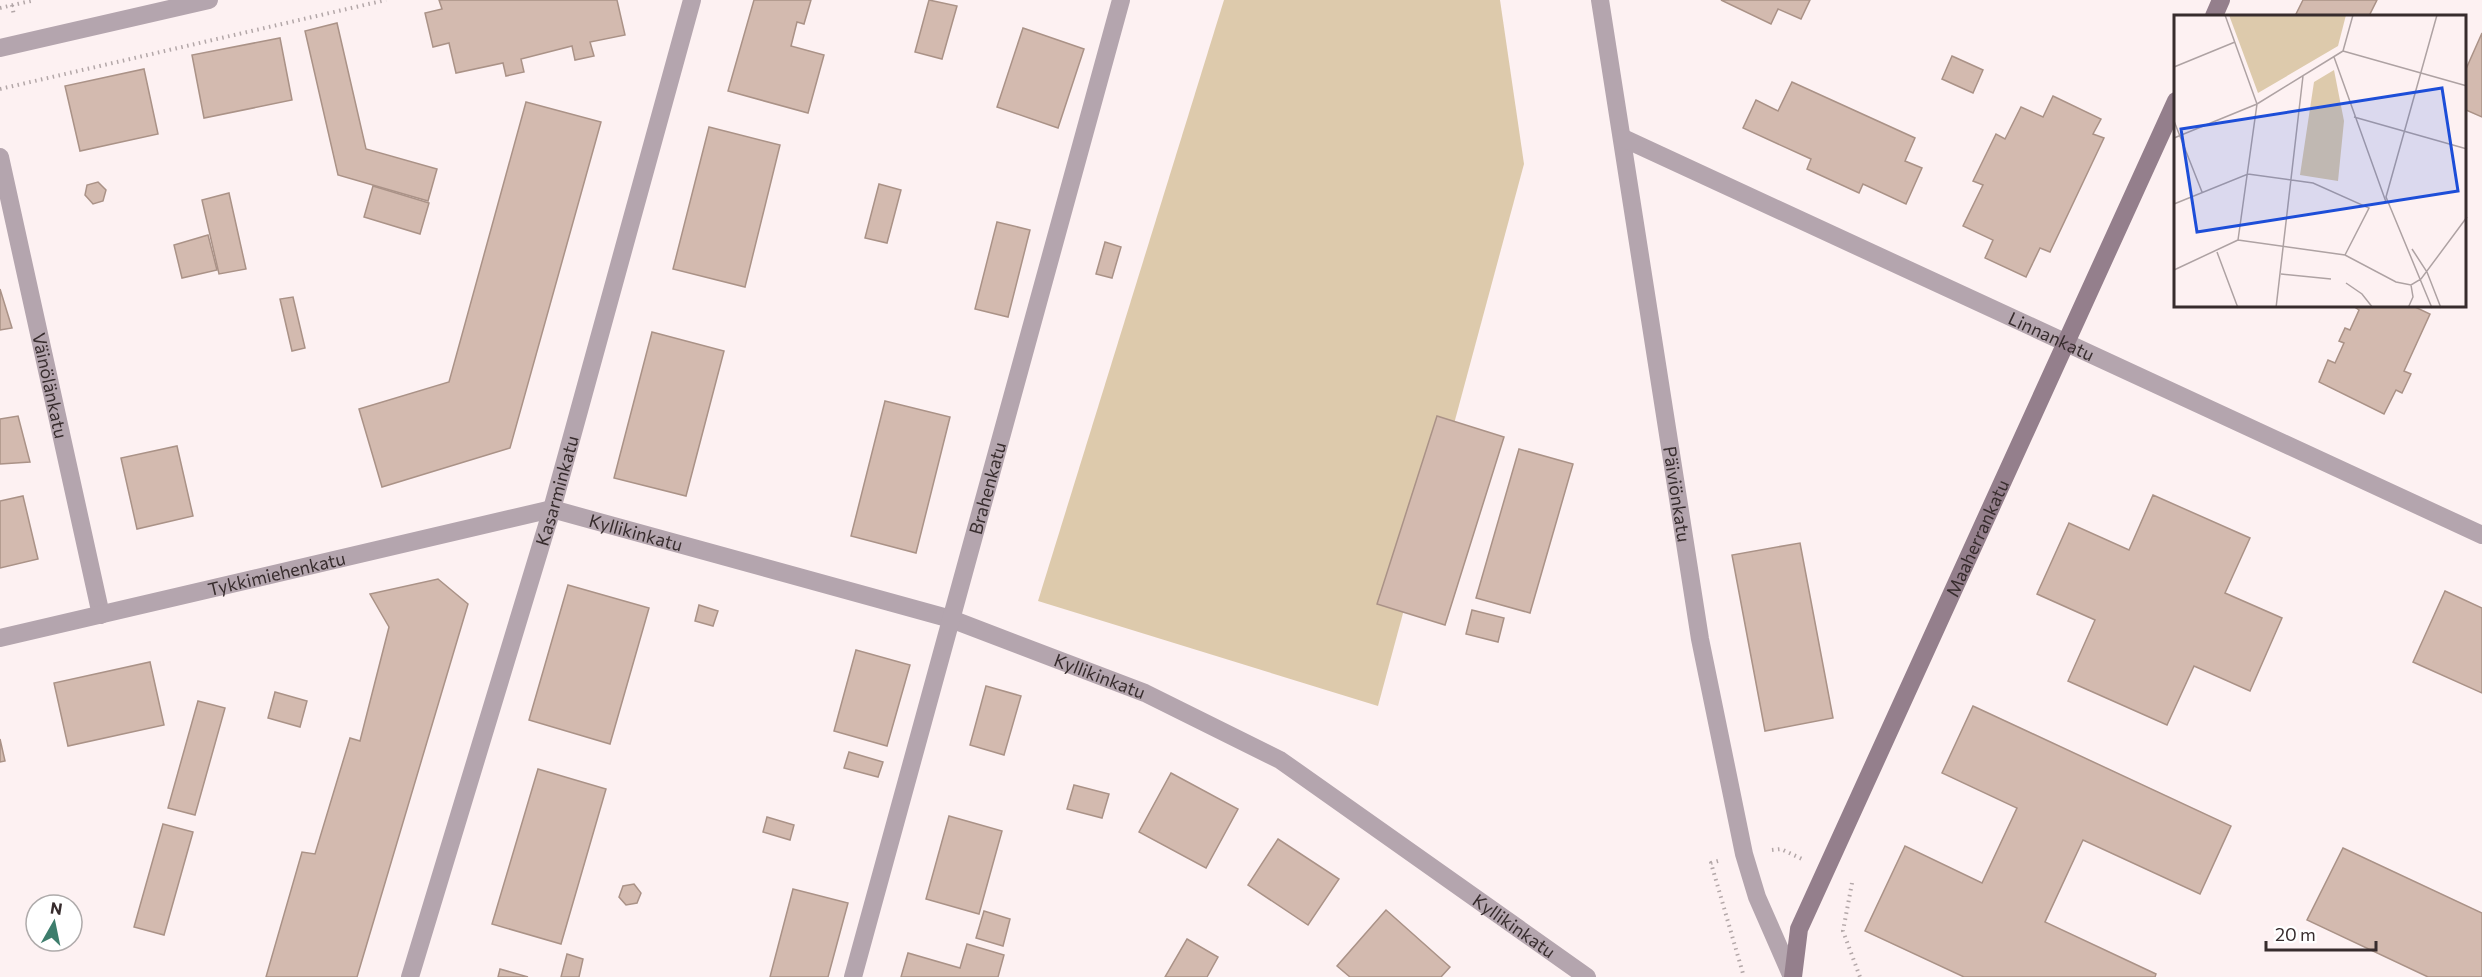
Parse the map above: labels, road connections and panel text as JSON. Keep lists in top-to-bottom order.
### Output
{
  "streets": {
    "main road": ["Maaherrankatu"],
    "street": [
      "Linnankatu",
      "Väinölänkatu",
      "Brahenkatu",
      "Kasarminkatu",
      "Päiviönkatu",
      "Kyllikinkatu",
      "Tykkimiehenkatu"
    ]
  },
  "crossings": [
    ["Linnankatu", "Päiviönkatu"],
    ["Linnankatu", "Maaherrankatu"],
    ["Väinölänkatu", "Tykkimiehenkatu"],
    ["Brahenkatu", "Kyllikinkatu"],
    ["Kasarminkatu", "Kyllikinkatu"],
    ["Kasarminkatu", "Tykkimiehenkatu"],
    ["Päiviönkatu", "Maaherrankatu"],
    ["Kyllikinkatu", "Tykkimiehenkatu"]
  ],
  "scale_bar": "20 m",
  "north": "top"
}
